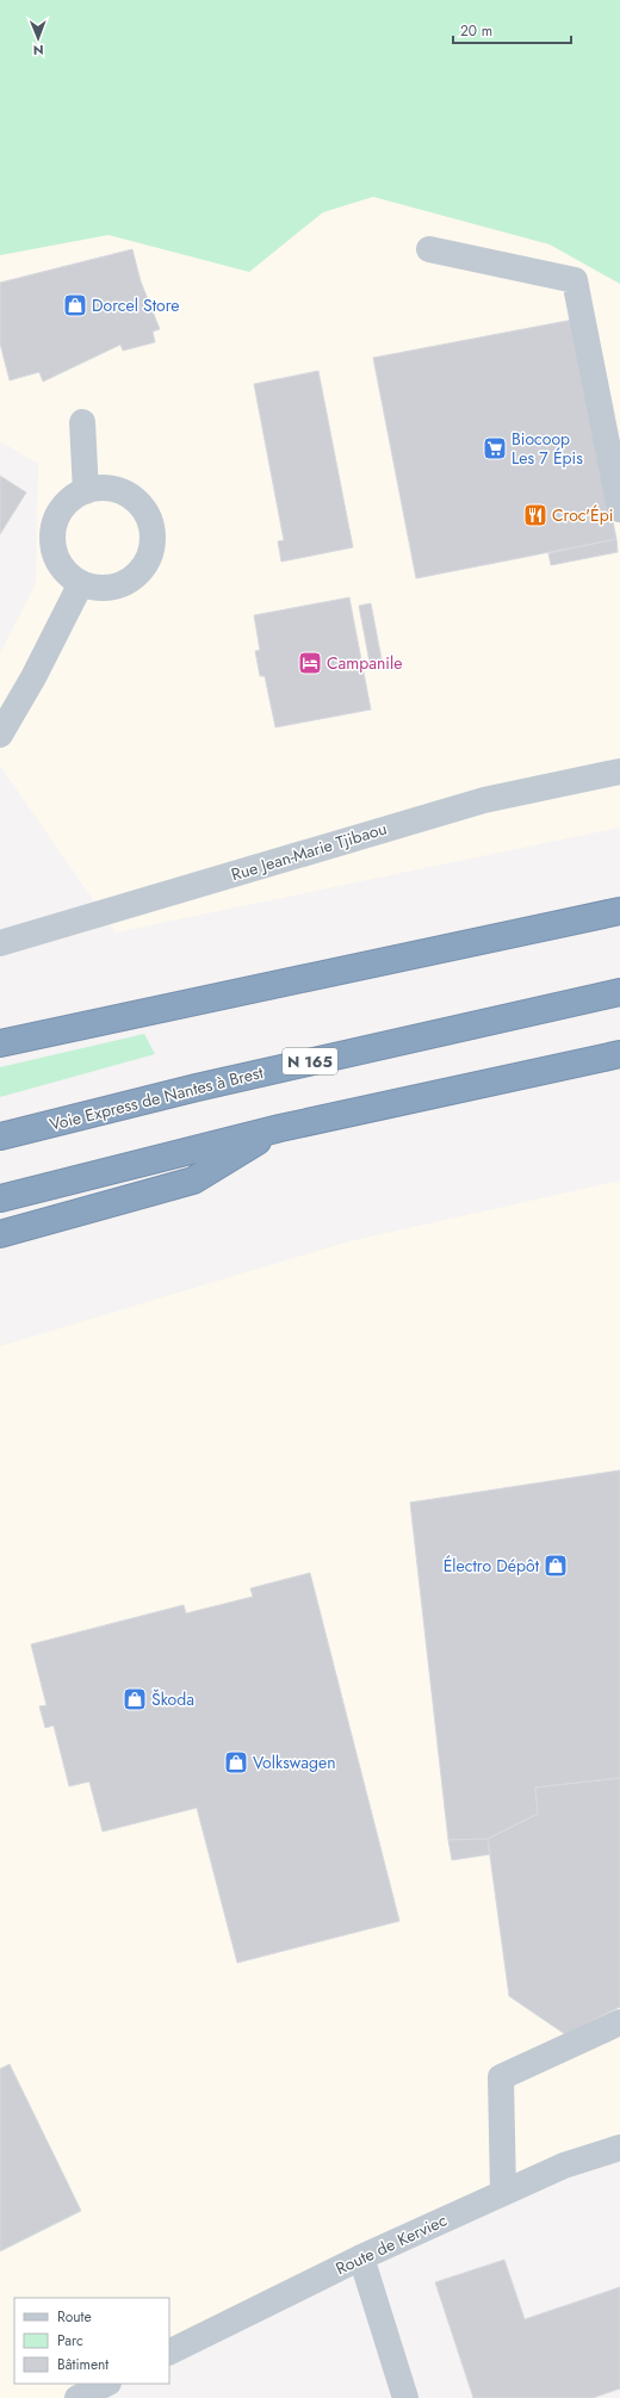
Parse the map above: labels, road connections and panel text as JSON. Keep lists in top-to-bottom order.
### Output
{
  "streets": {
    "highway": ["N 165", "Voie Express de Nantes à Brest"],
    "street": ["Rue Jean-Marie Tjibaou", "Route de Kerviec"]
  },
  "places": {
    "shop": [
      "Dorcel Store",
      "Électro Dépôt",
      "Škoda",
      "Volkswagen"
    ],
    "supermarket": ["Biocoop Les 7 Épis"],
    "restaurant": ["Croc'Épi"],
    "hotel": ["Campanile"]
  },
  "legend": ["Route", "Parc", "Bâtiment"],
  "scale_bar": "20 m",
  "north": "bottom"
}
